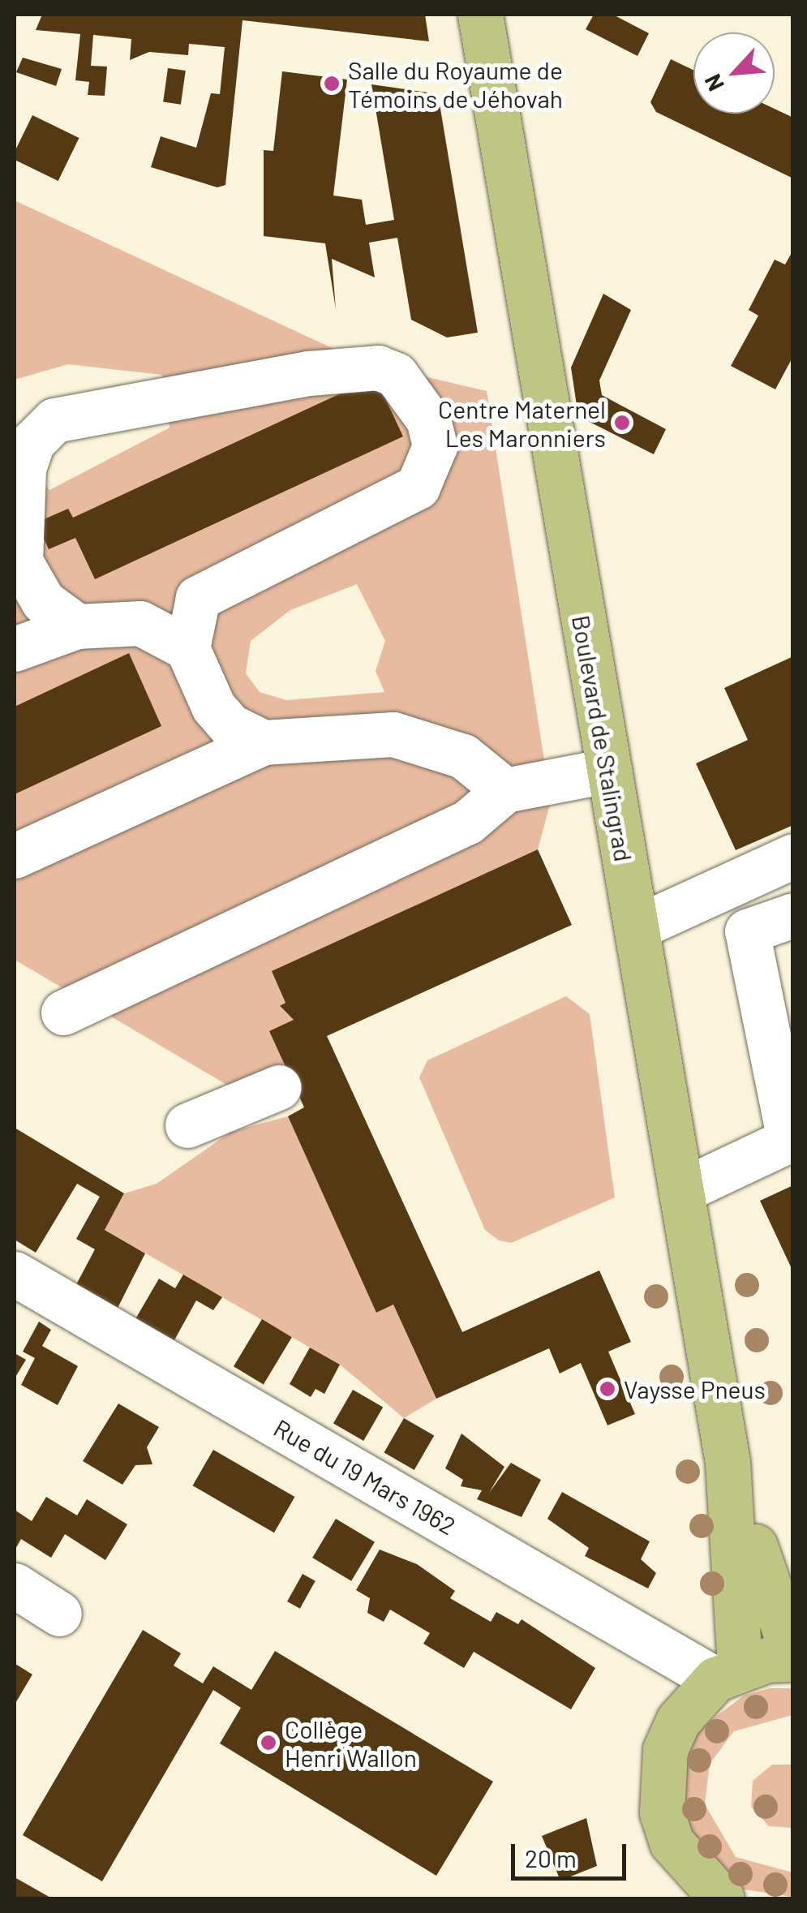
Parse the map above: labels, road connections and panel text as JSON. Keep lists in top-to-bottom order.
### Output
{
  "streets": {
    "main road": ["Boulevard de Stalingrad"],
    "street": ["Rue du 19 Mars 1962"]
  },
  "crossings": [
    ["Boulevard de Stalingrad", "Rue du 19 Mars 1962"]
  ],
  "places": [
    "Salle du Royaume de Témoins de Jéhovah",
    "Centre Maternel Les Maronniers",
    "Vaysse Pneus",
    "Collège Henri Wallon"
  ],
  "scale_bar": "20 m",
  "north": "bottom left"
}
